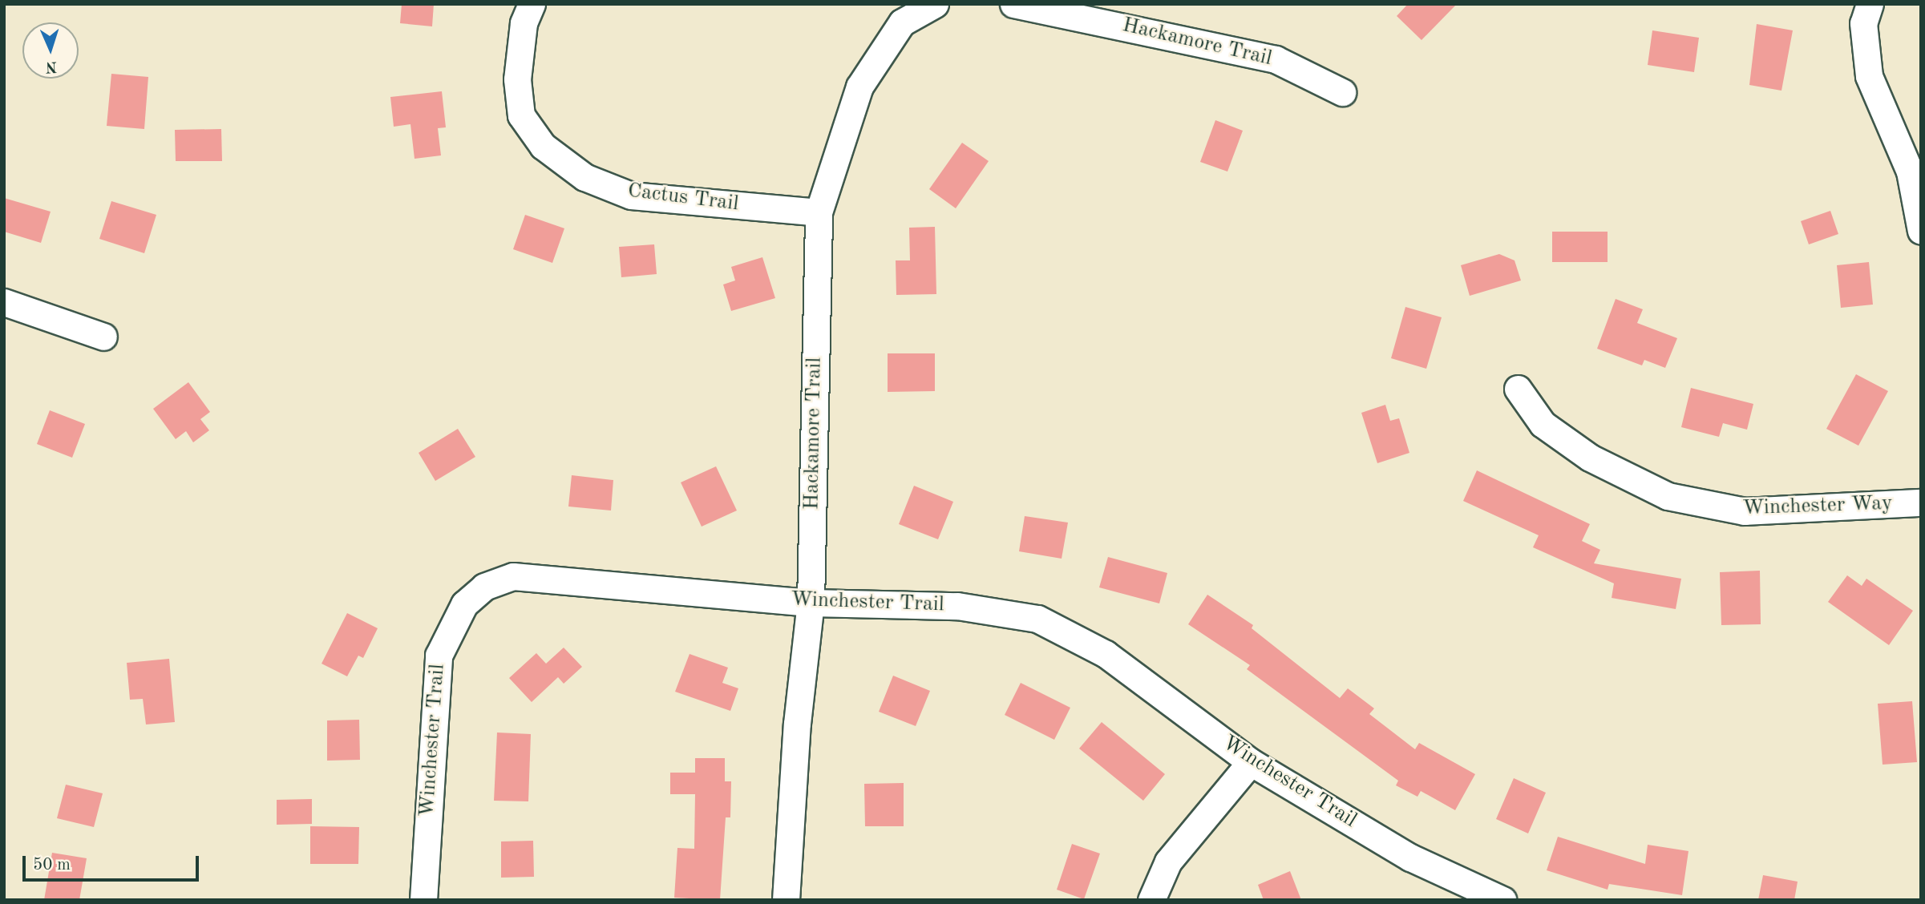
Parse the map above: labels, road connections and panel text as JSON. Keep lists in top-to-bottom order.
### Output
{
  "streets": {
    "street": [
      "Hackamore Trail",
      "Cactus Trail",
      "Winchester Way",
      "Winchester Trail"
    ]
  },
  "crossings": [
    ["Hackamore Trail", "Cactus Trail"],
    ["Hackamore Trail", "Winchester Trail"]
  ],
  "scale_bar": "50 m",
  "north": "bottom"
}
